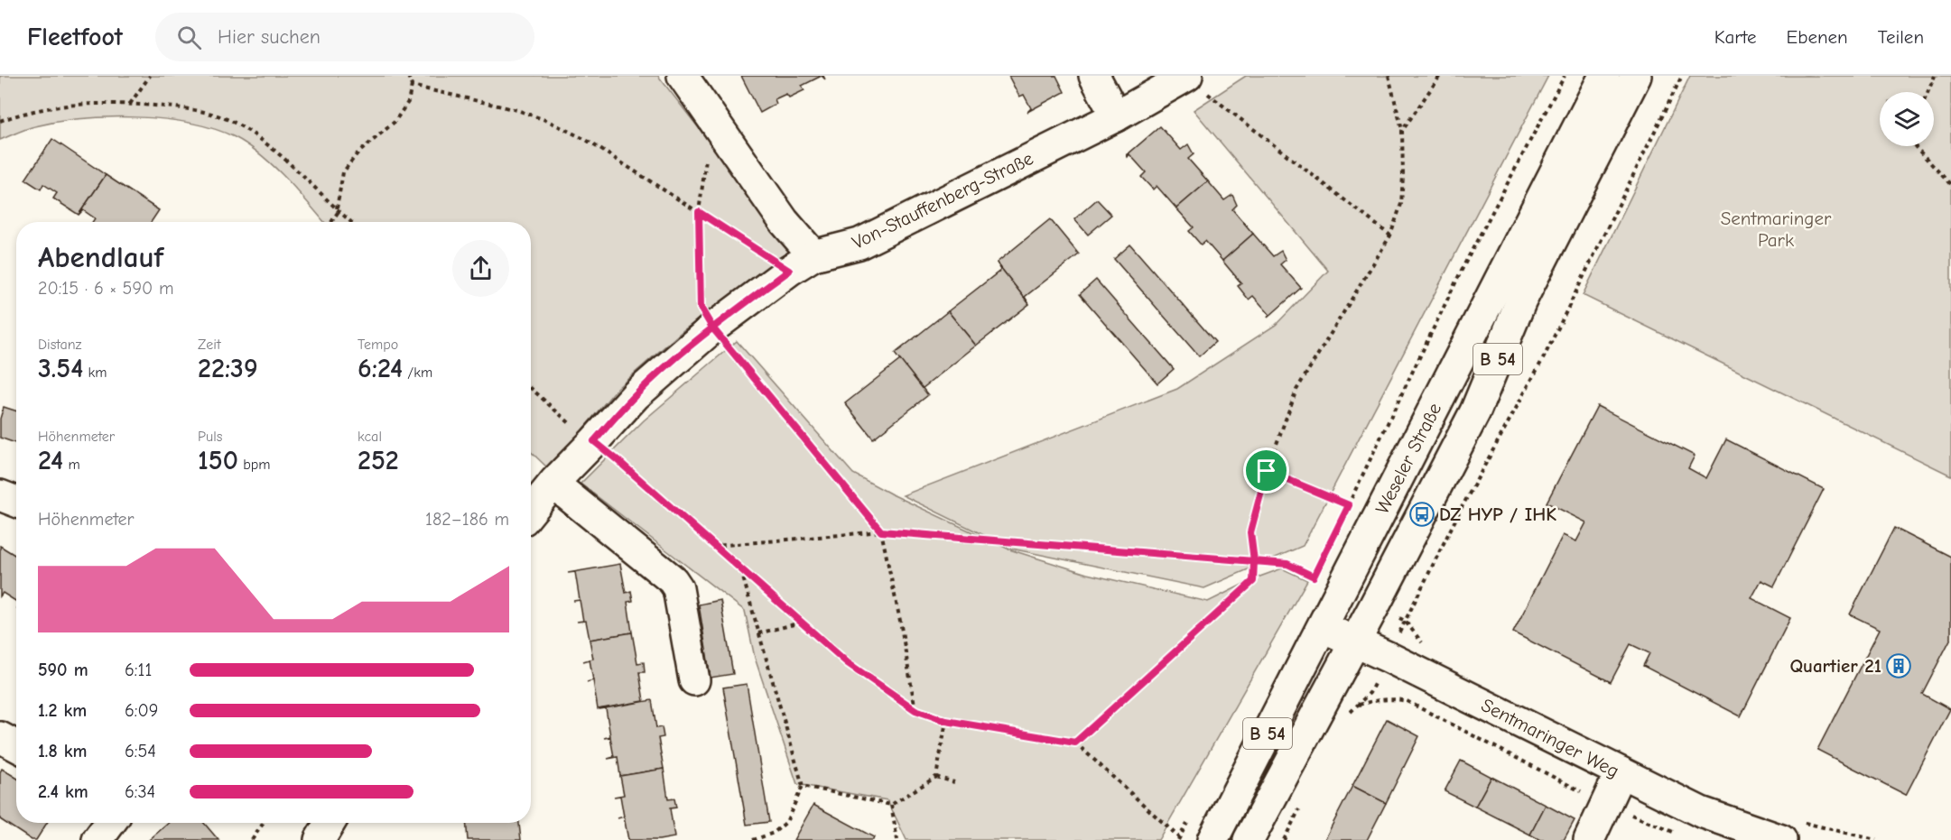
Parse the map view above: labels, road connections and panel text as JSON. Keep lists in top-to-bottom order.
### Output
{
  "streets": {
    "street": [
      "Von-Stauffenberg-Straße",
      "B 54",
      "Weseler Straße",
      "Sentmaringer Weg"
    ]
  },
  "crossings": [
    ["Weseler Straße", "Sentmaringer Weg"]
  ],
  "parks": ["Sentmaringer Park"],
  "places": {
    "bus stop": ["DZ HYP / IHK"],
    "building": ["Quartier 21"]
  },
  "page": {
    "header": "Fleetfoot",
    "search": "Hier suchen",
    "nav": ["Karte", "Ebenen", "Teilen"],
    "heading": ["Abendlauf", "20:15 · 6 × 590 m"],
    "stats": [
      ["Distanz", "3.54 km"],
      ["Zeit", "22:39"],
      ["Tempo", "6:24 /km"],
      ["Höhenmeter", "24 m"],
      ["Puls", "150 bpm"],
      ["kcal", "252"]
    ],
    "chart": ["Höhenmeter", "182–186 m"],
    "list": [
      {
        "name": "590 m",
        "note": "6:11"
      },
      {
        "name": "1.2 km",
        "note": "6:09"
      },
      {
        "name": "1.8 km",
        "note": "6:54"
      },
      {
        "name": "2.4 km",
        "note": "6:34"
      }
    ]
  }
}
